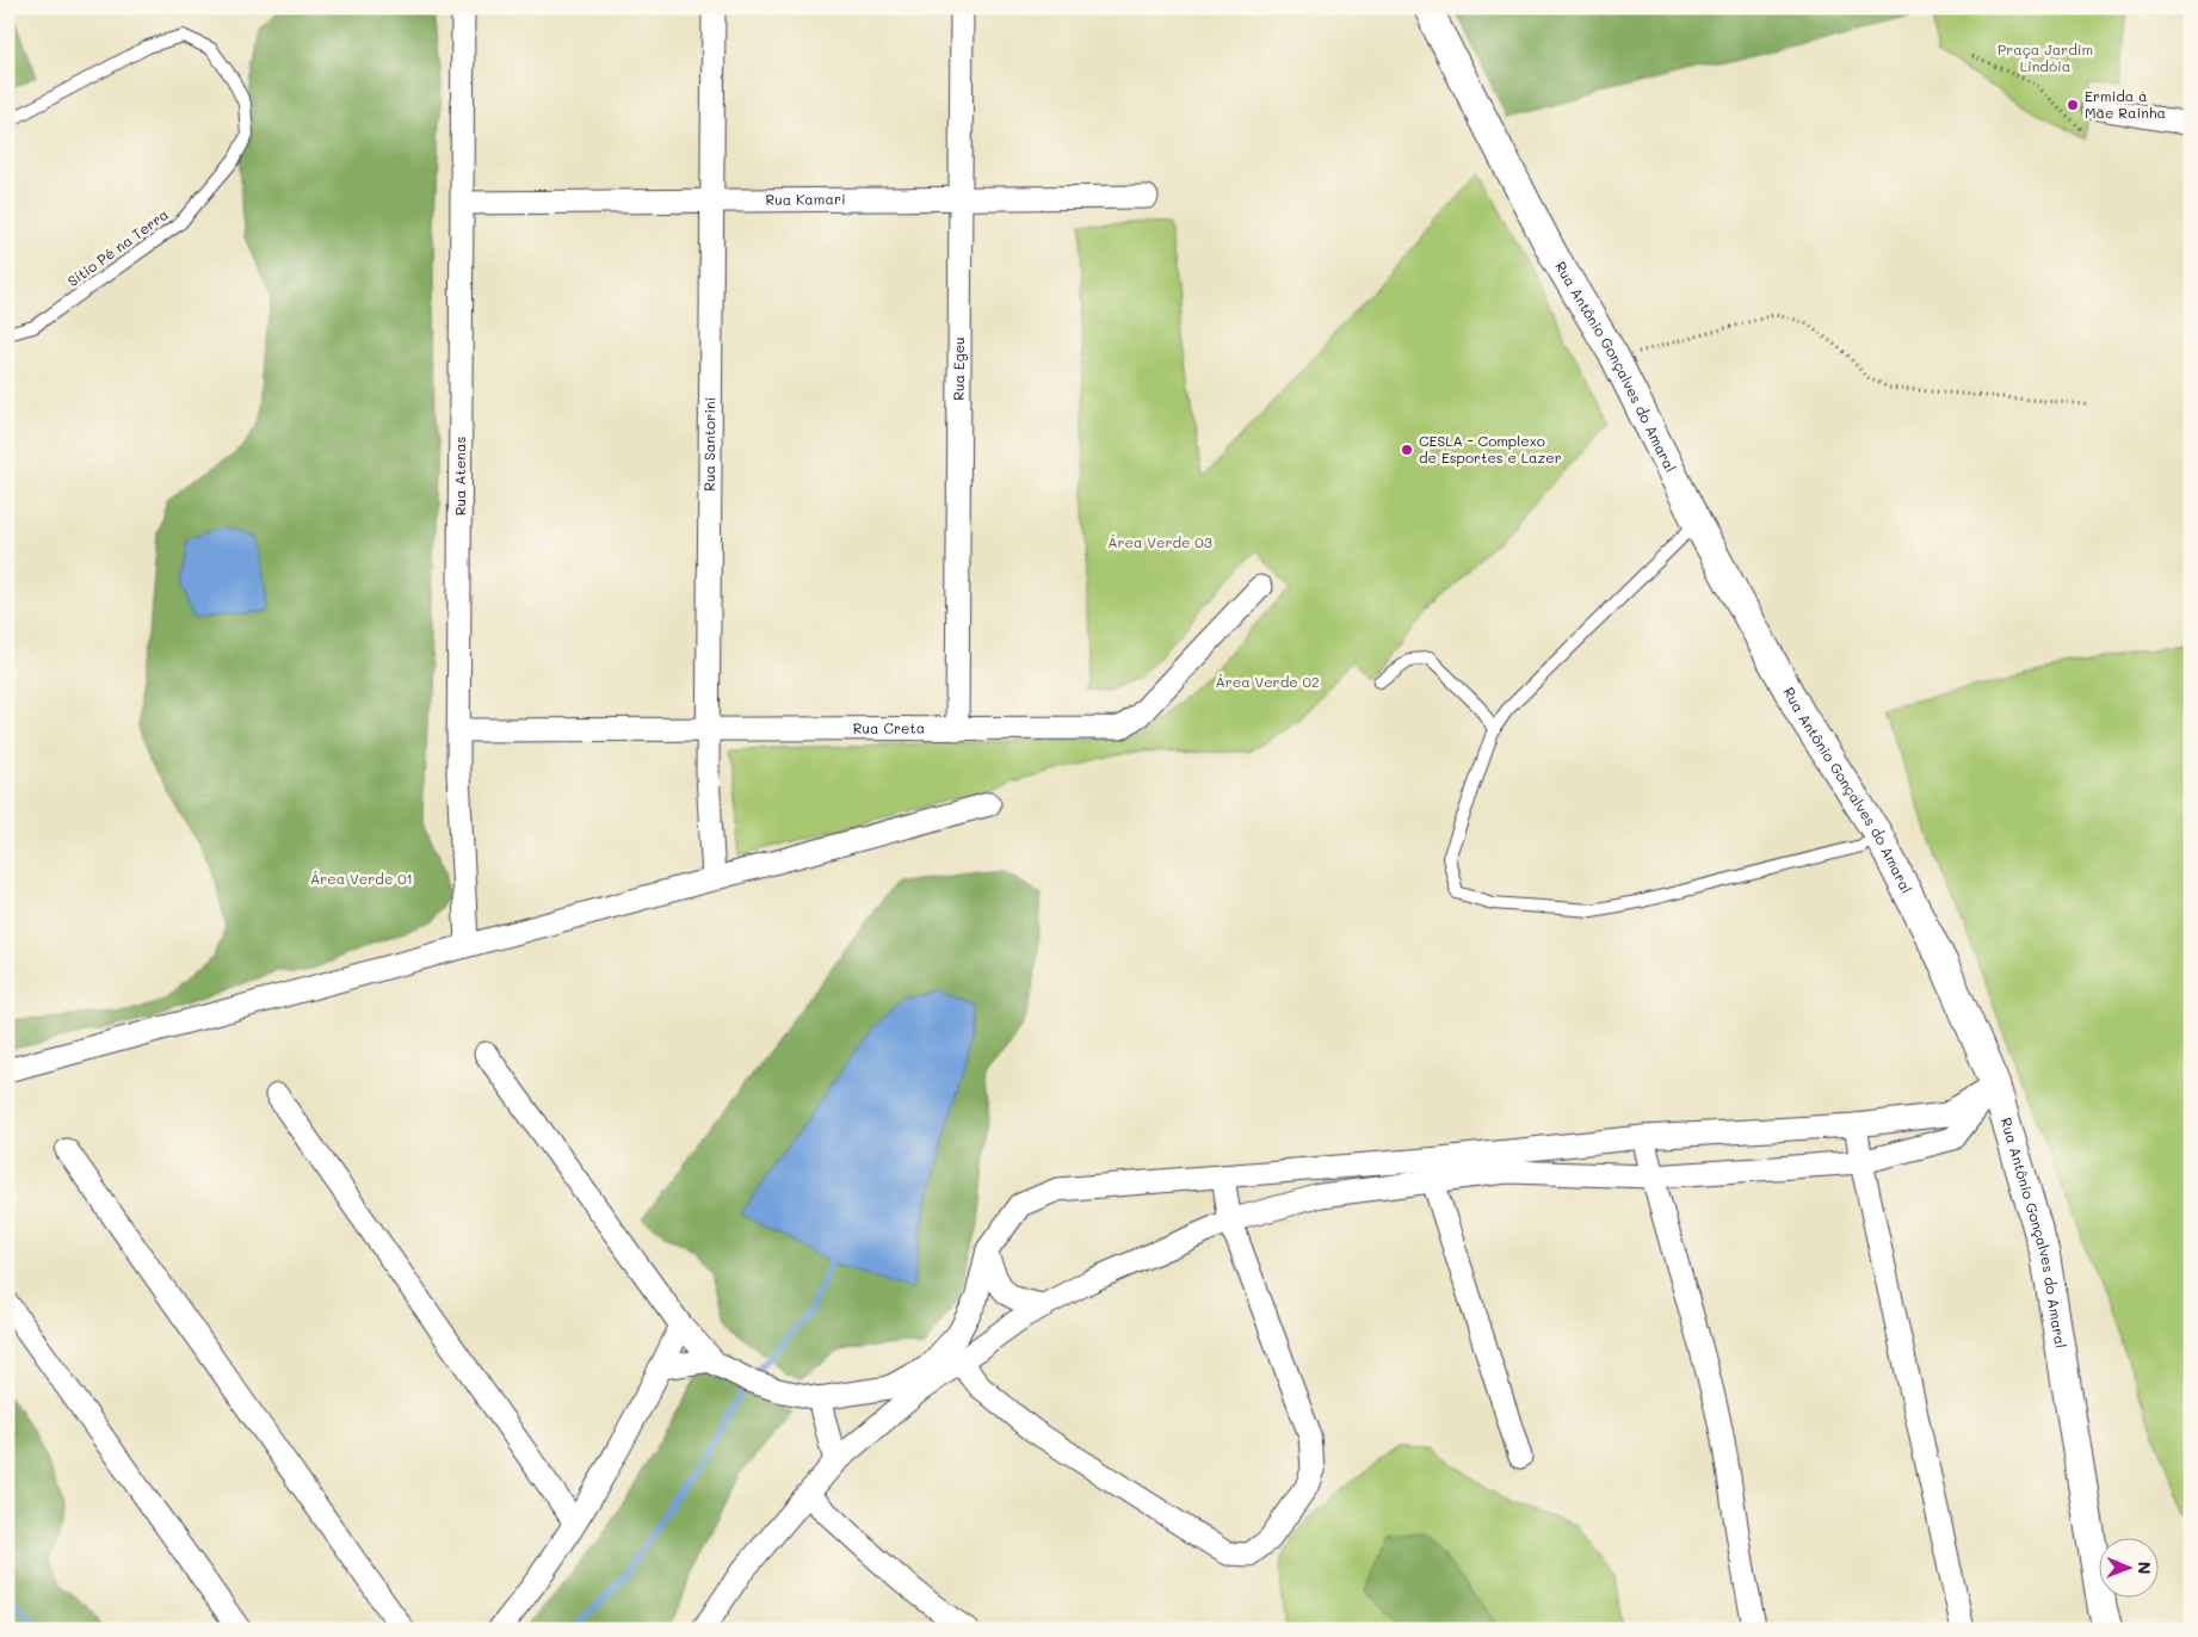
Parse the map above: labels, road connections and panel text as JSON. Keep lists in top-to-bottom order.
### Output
{
  "streets": {
    "street": [
      "Rua Kamari",
      "Rua Antônio Gonçalves do Amaral",
      "Rua Egeu",
      "Rua Santorini",
      "Rua Atenas",
      "Rua Creta"
    ],
    "lane": ["Sítio Pé na Terra"]
  },
  "crossings": [
    ["Rua Kamari", "Rua Egeu"],
    ["Rua Kamari", "Rua Santorini"],
    ["Rua Kamari", "Rua Atenas"],
    ["Rua Egeu", "Rua Creta"],
    ["Rua Santorini", "Rua Creta"],
    ["Rua Atenas", "Rua Creta"]
  ],
  "parks": [
    "Praça Jardim Lindóia",
    "Área Verde 03",
    "Área Verde 02",
    "Área Verde 01"
  ],
  "places": ["Ermida à Mãe Rainha", "CESLA - Complexo de Esportes e Lazer"],
  "north": "right"
}
